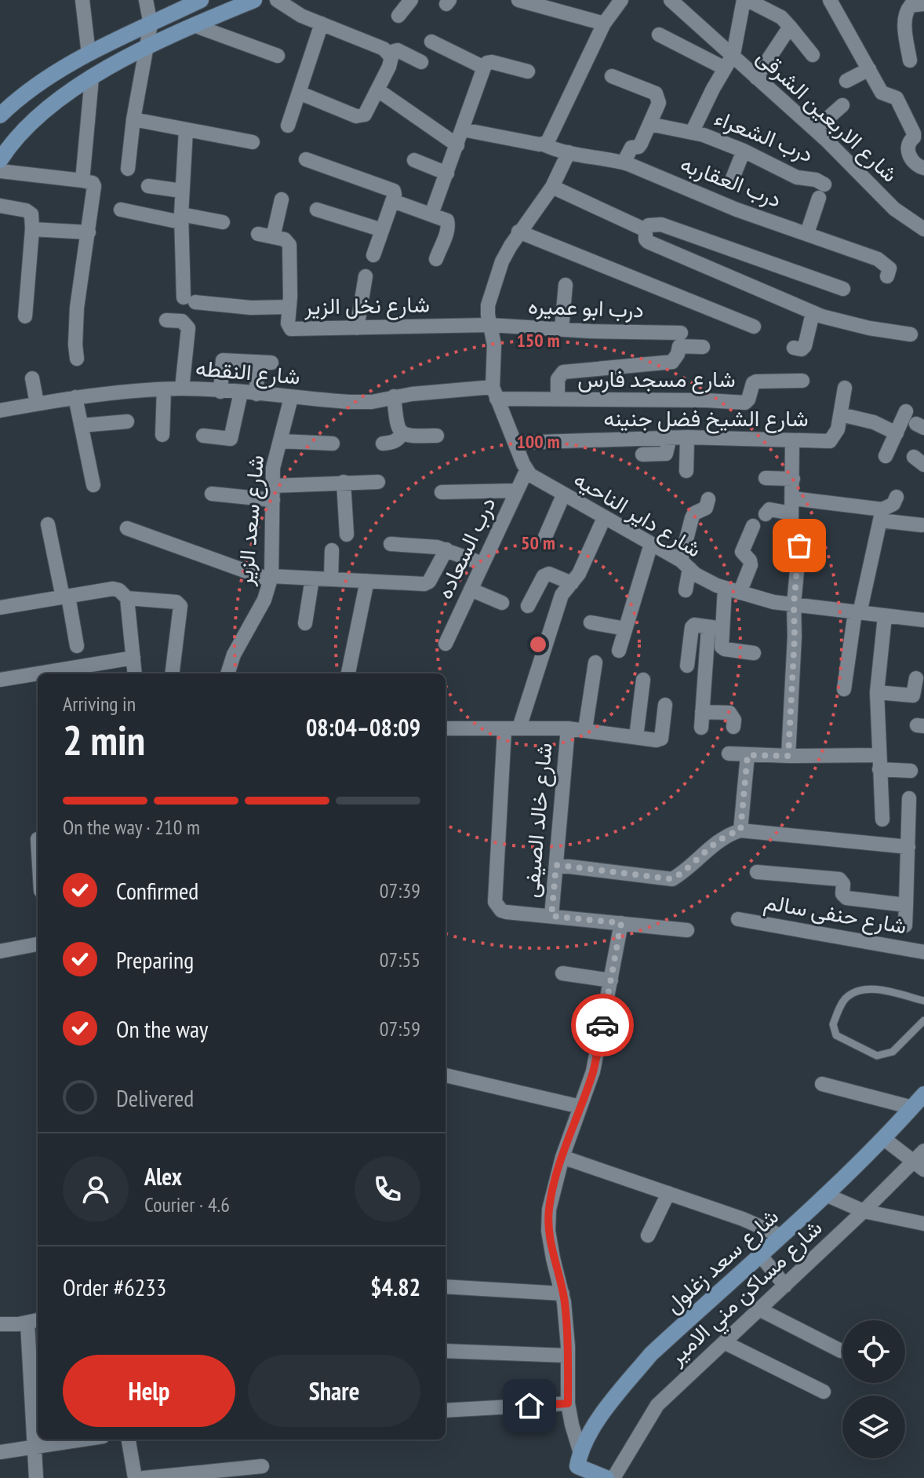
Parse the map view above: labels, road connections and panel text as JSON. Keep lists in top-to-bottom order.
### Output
{
  "streets": {
    "street": [
      "شارع الاربعين الشرقى",
      "درب الشعراء",
      "درب العقاربه",
      "شارع نخل الزير",
      "درب ابو عميره",
      "شارع النقطه",
      "شارع مسجد فارس",
      "شارع الشيخ فضل جنينه",
      "شارع داير الناحيه",
      "شارع سعد الزير",
      "درب السعاده",
      "شارع خالد الصيفى",
      "شارع حنفى سالم",
      "شارع سعد زغلول",
      "شارع مساكن مني الامير"
    ]
  },
  "crossings": [
    ["درب الشعراء", "درب العقاربه"],
    ["شارع نخل الزير", "درب ابو عميره"],
    ["شارع النقطه", "شارع مسجد فارس"],
    ["شارع النقطه", "شارع سعد الزير"],
    ["شارع داير الناحيه", "درب السعاده"]
  ],
  "page": {
    "heading": ["2 min", "Arriving in", "08:04–08:09"],
    "panel": [
      "Alex",
      "Courier · 4.6",
      "Order #6233",
      "$4.82"
    ],
    "bar": "On the way · 210 m",
    "list": [
      ["Confirmed", "07:39"],
      ["Preparing", "07:55"],
      ["On the way", "07:59"],
      "Delivered"
    ],
    "buttons": ["Help", "Share"]
  },
  "rings": ["150 m", "100 m", "50 m"]
}
